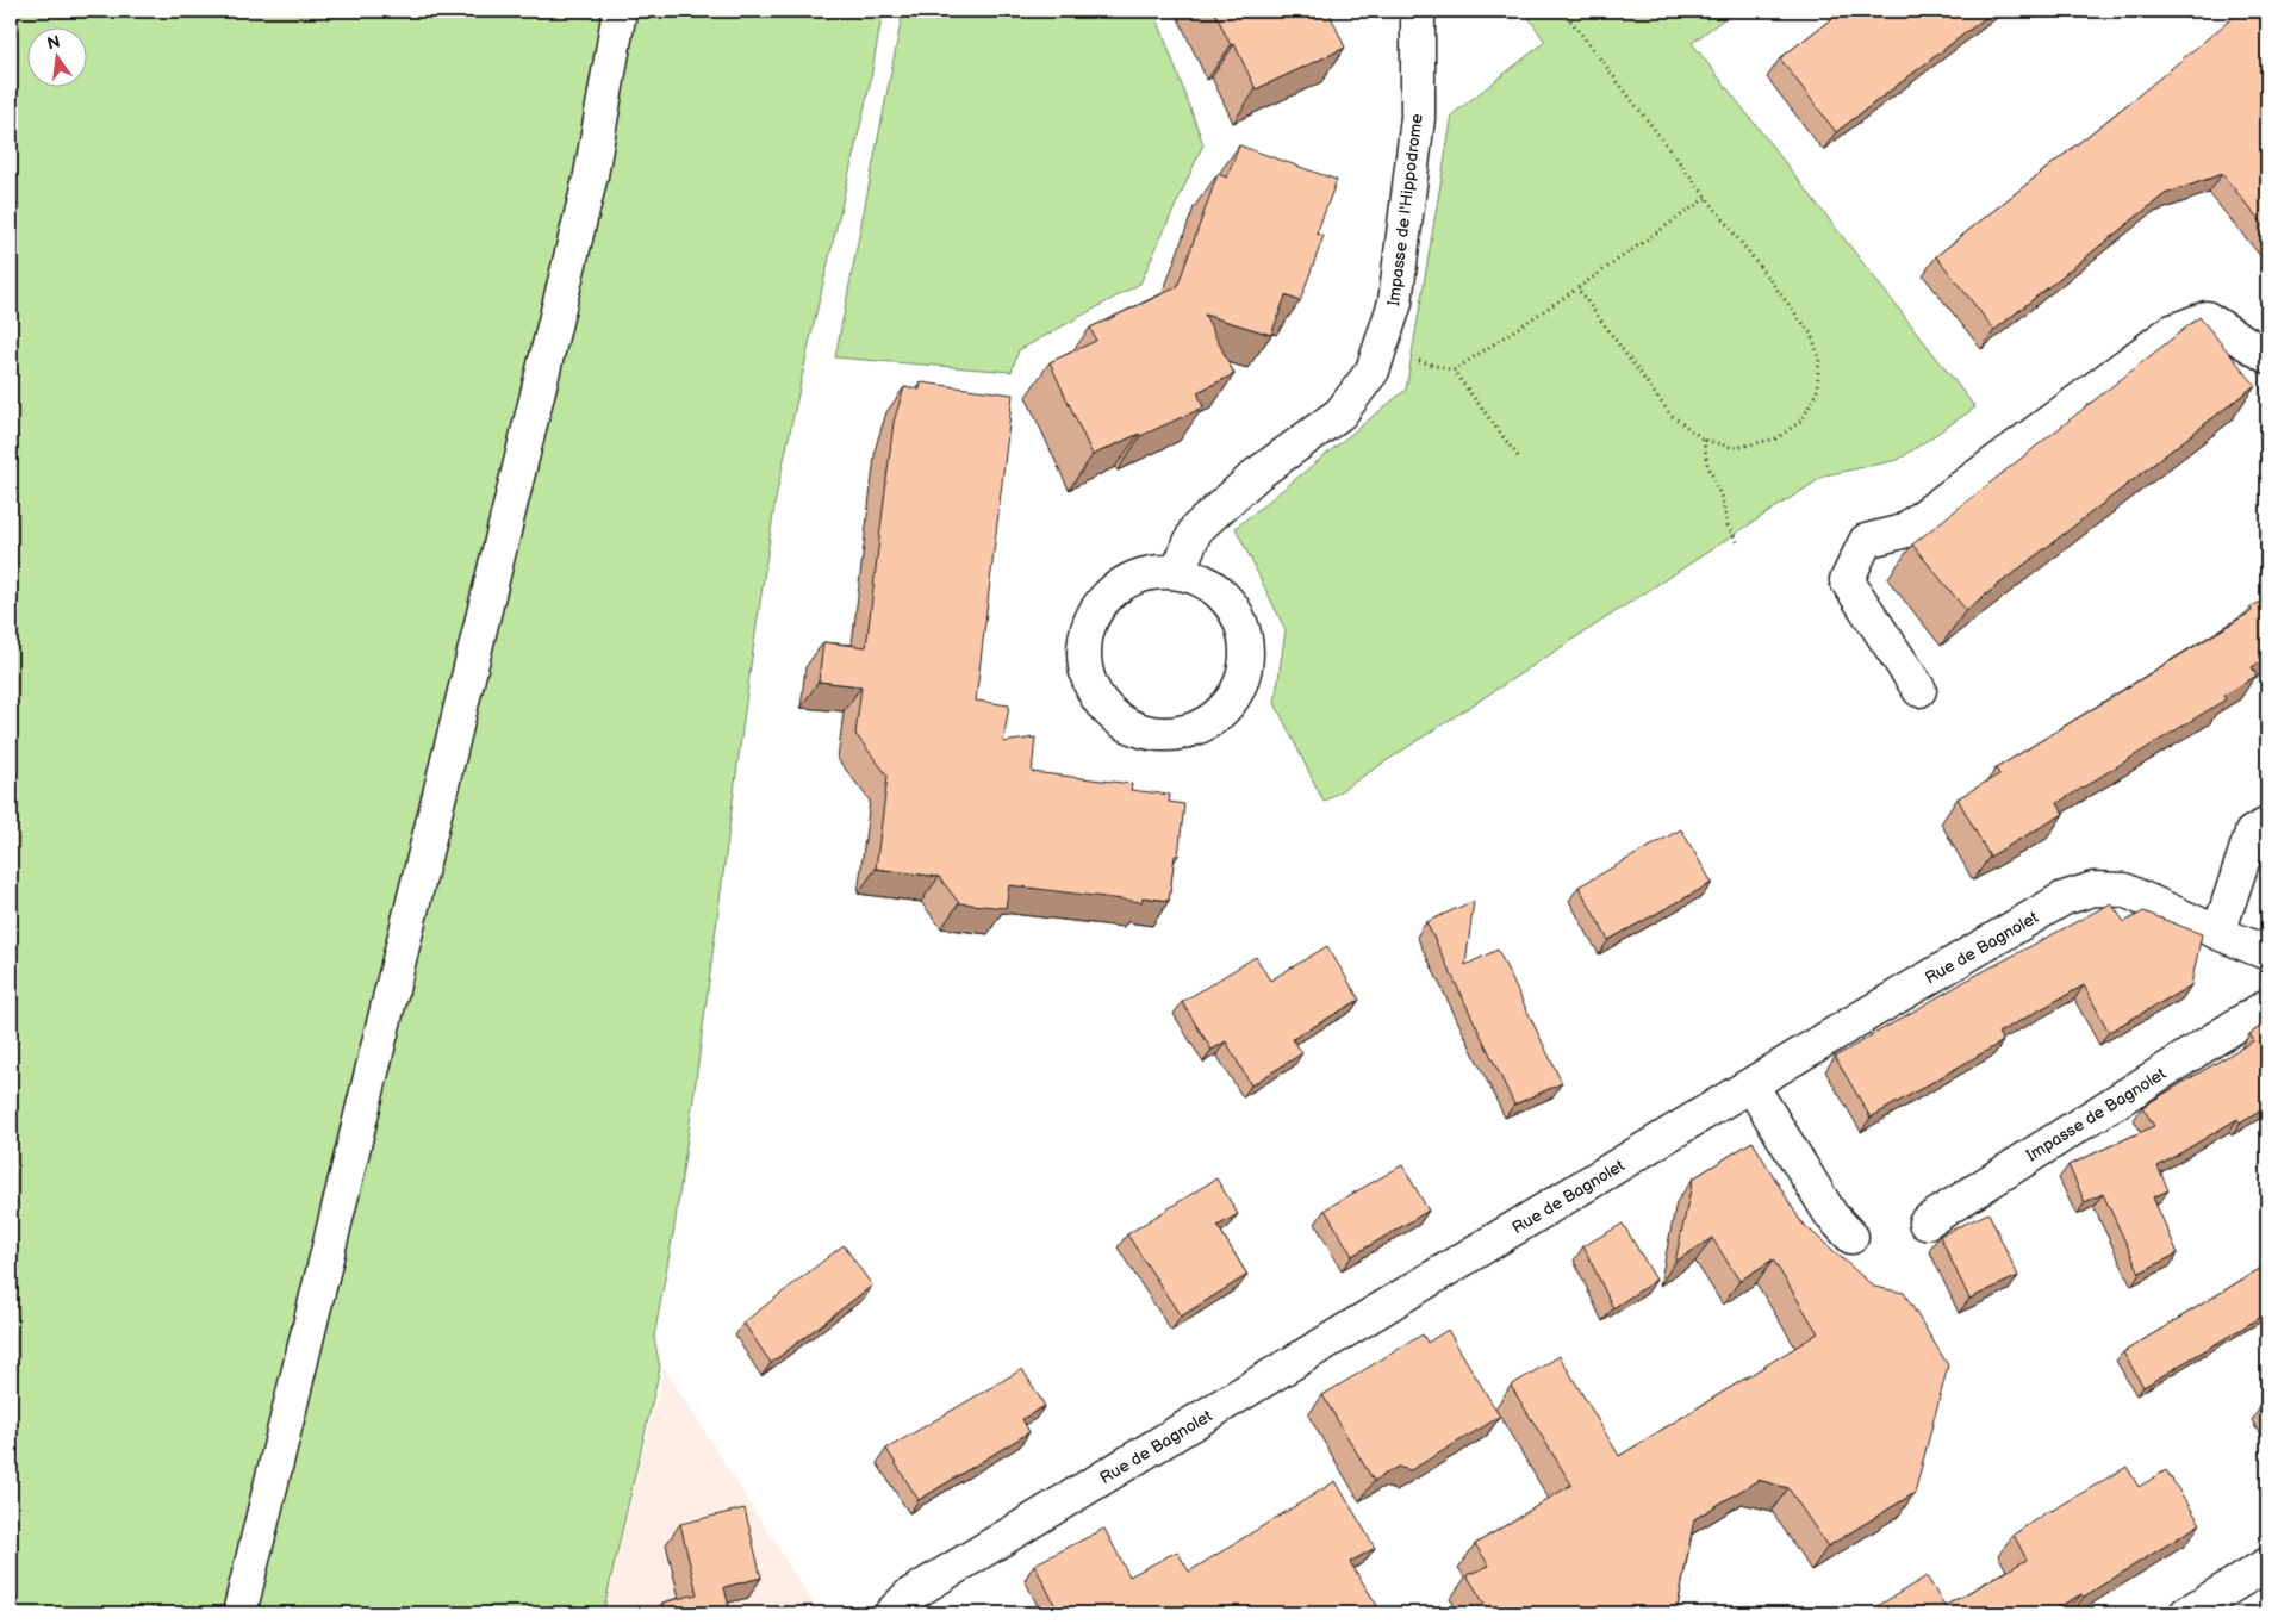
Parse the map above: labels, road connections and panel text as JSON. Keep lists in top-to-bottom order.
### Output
{
  "streets": {
    "street": ["Impasse de l'Hippodrome", "Rue de Bagnolet", "Impasse de Bagnolet"]
  },
  "north": "top"
}
